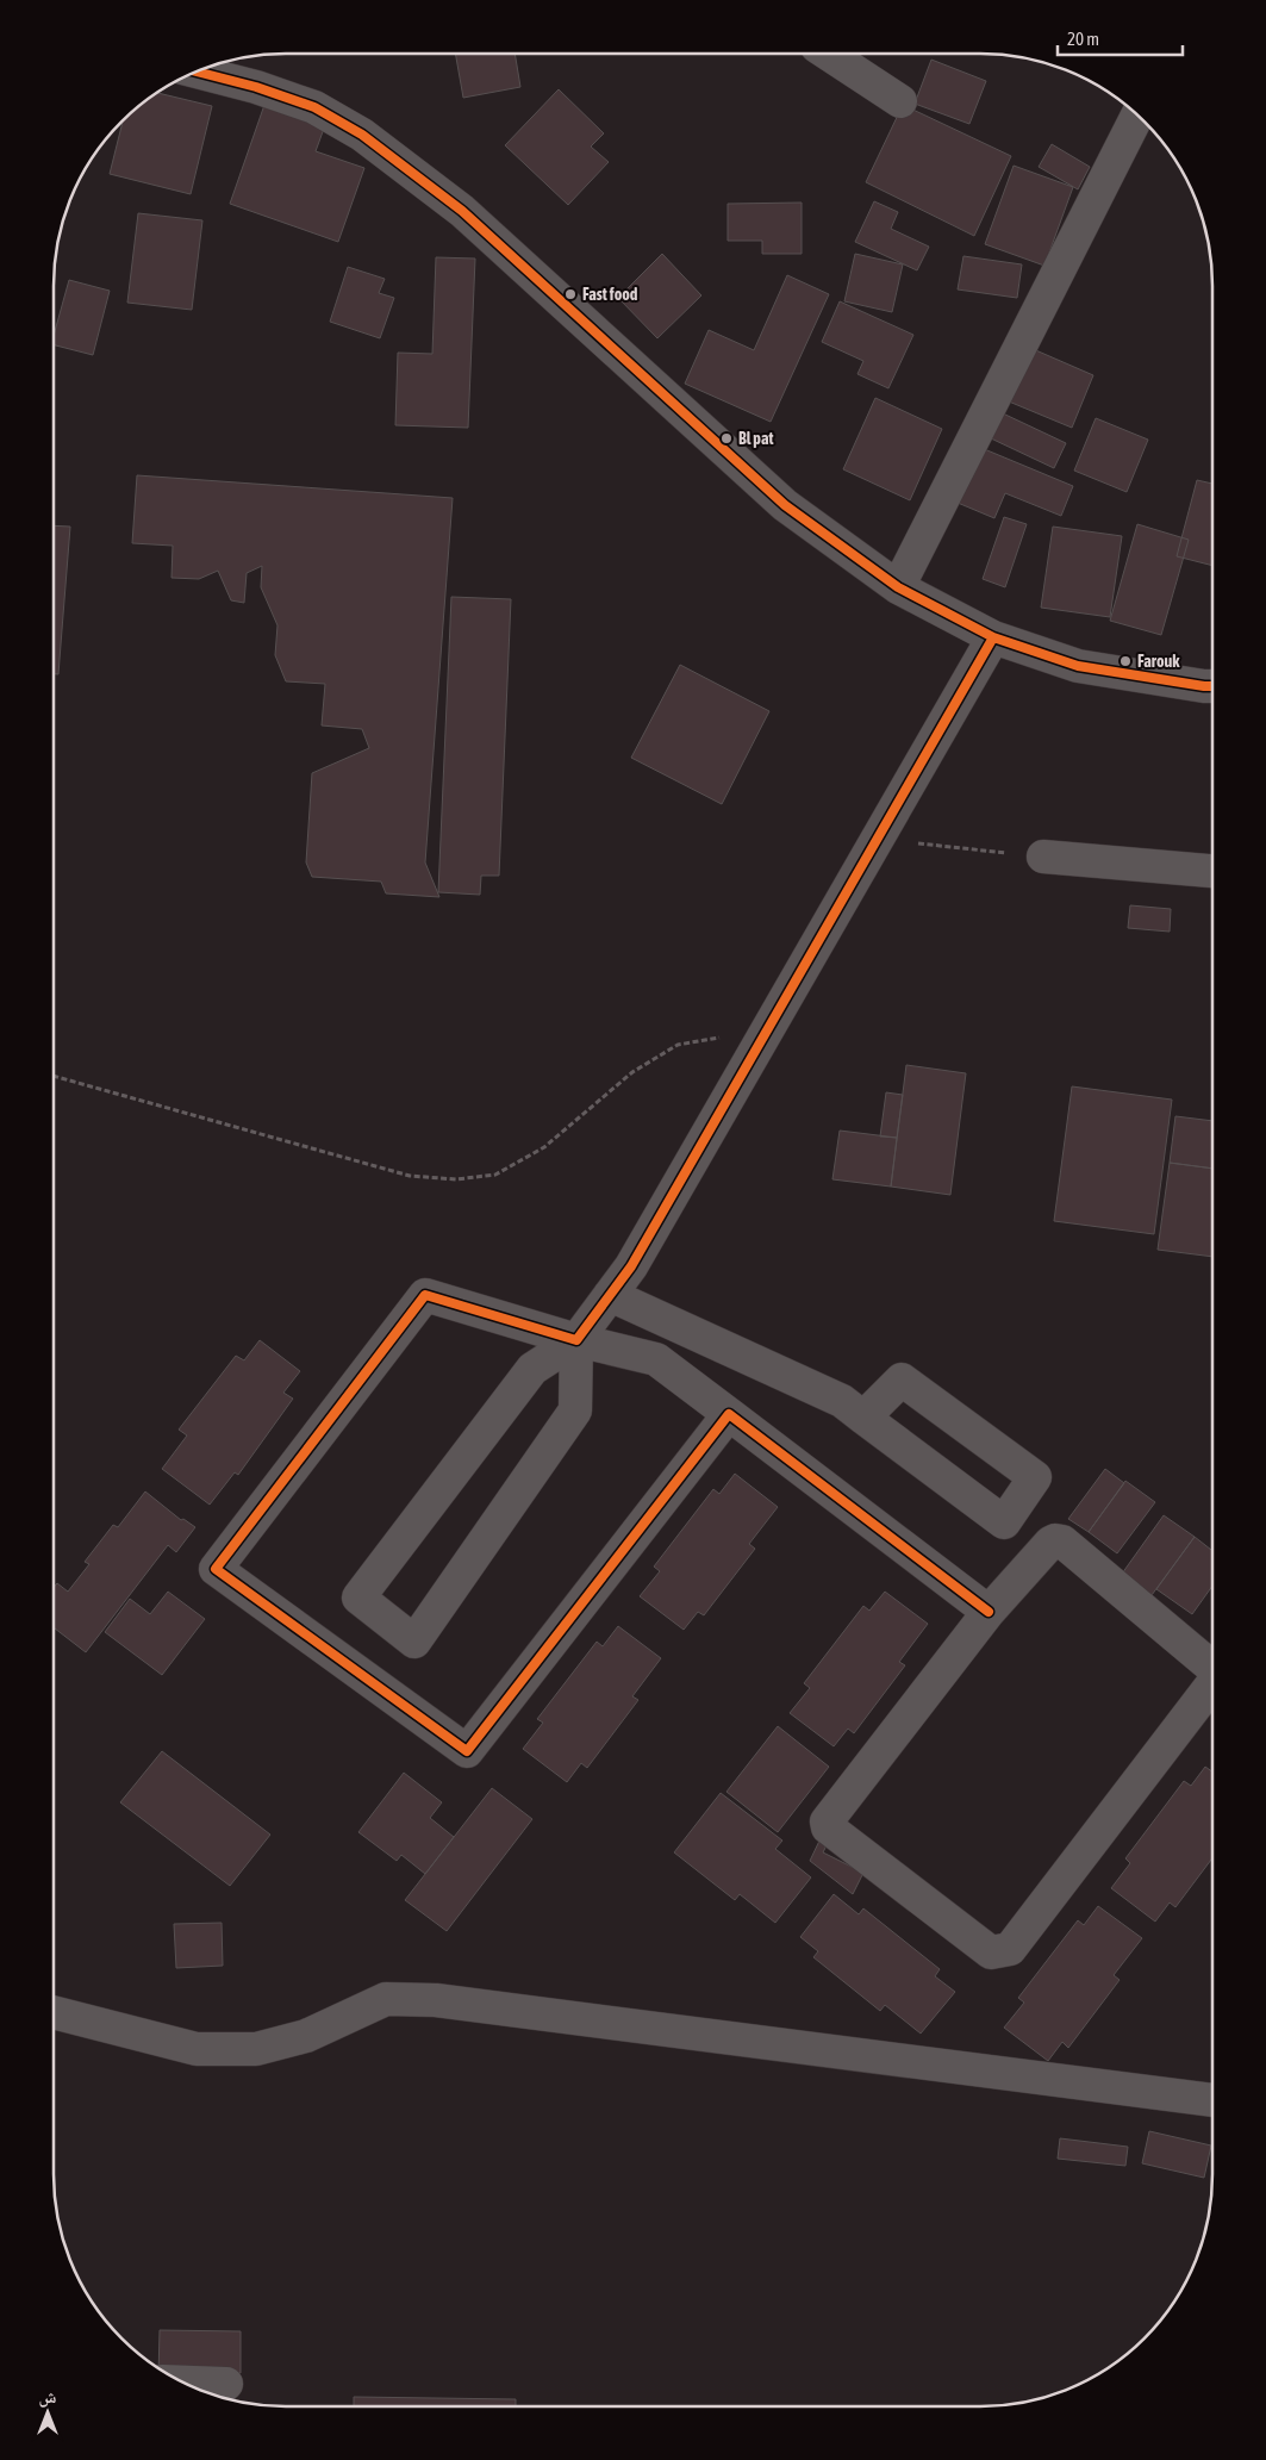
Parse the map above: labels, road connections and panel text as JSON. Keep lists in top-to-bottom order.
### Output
{
  "places": ["Fast food", "Bl pat", "Farouk"],
  "scale_bar": "20 m",
  "north": "top"
}
